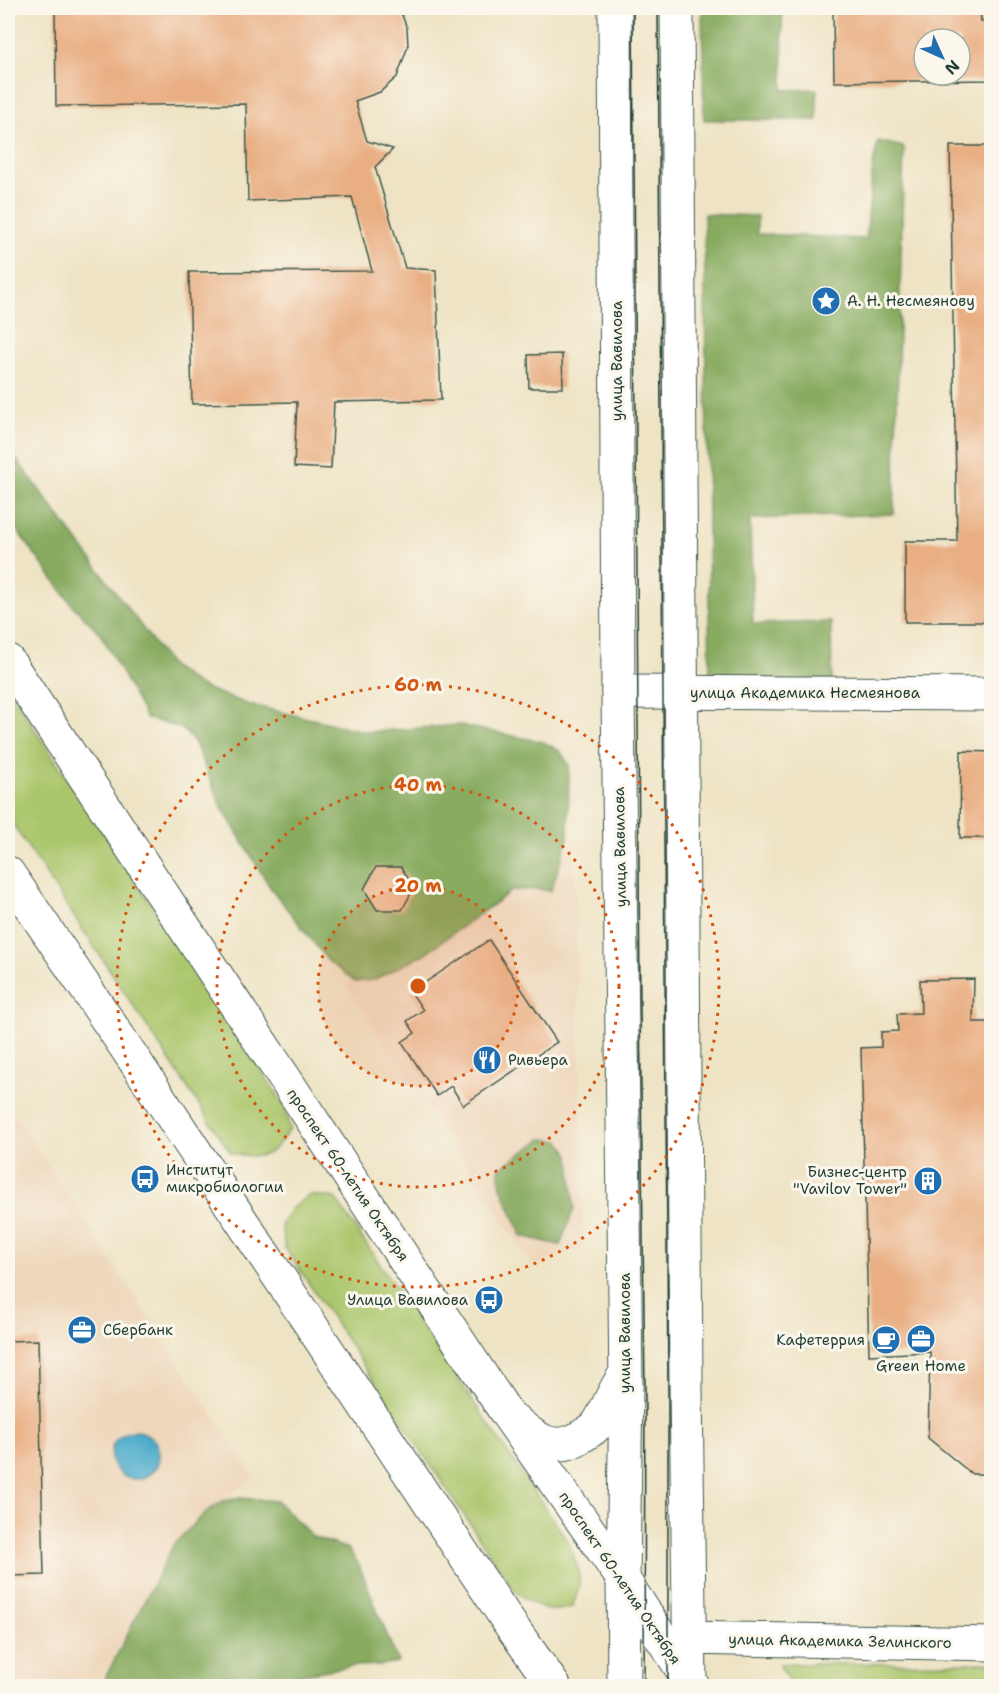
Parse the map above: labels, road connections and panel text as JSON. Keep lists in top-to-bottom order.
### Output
{
  "streets": {
    "main road": [
      "улица Вавилова",
      "улица Академика Несмеянова",
      "проспект 60-летия Октября",
      "улица Академика Зелинского"
    ]
  },
  "crossings": [
    ["улица Вавилова", "улица Академика Несмеянова"],
    ["улица Вавилова", "проспект 60-летия Октября"]
  ],
  "places": {
    "place": ["А. Н. Несмеянову"],
    "restaurant": ["Ривьера"],
    "bus stop": ["Институт микробиологии", "Улица Вавилова"],
    "building": ["Бизнес-центр \"Vavilov Tower\""],
    "office": ["Сбербанк", "Green Home"],
    "cafe": ["Кафетеррия"]
  },
  "north": "bottom right",
  "rings": ["60 m", "40 m", "20 m"]
}
